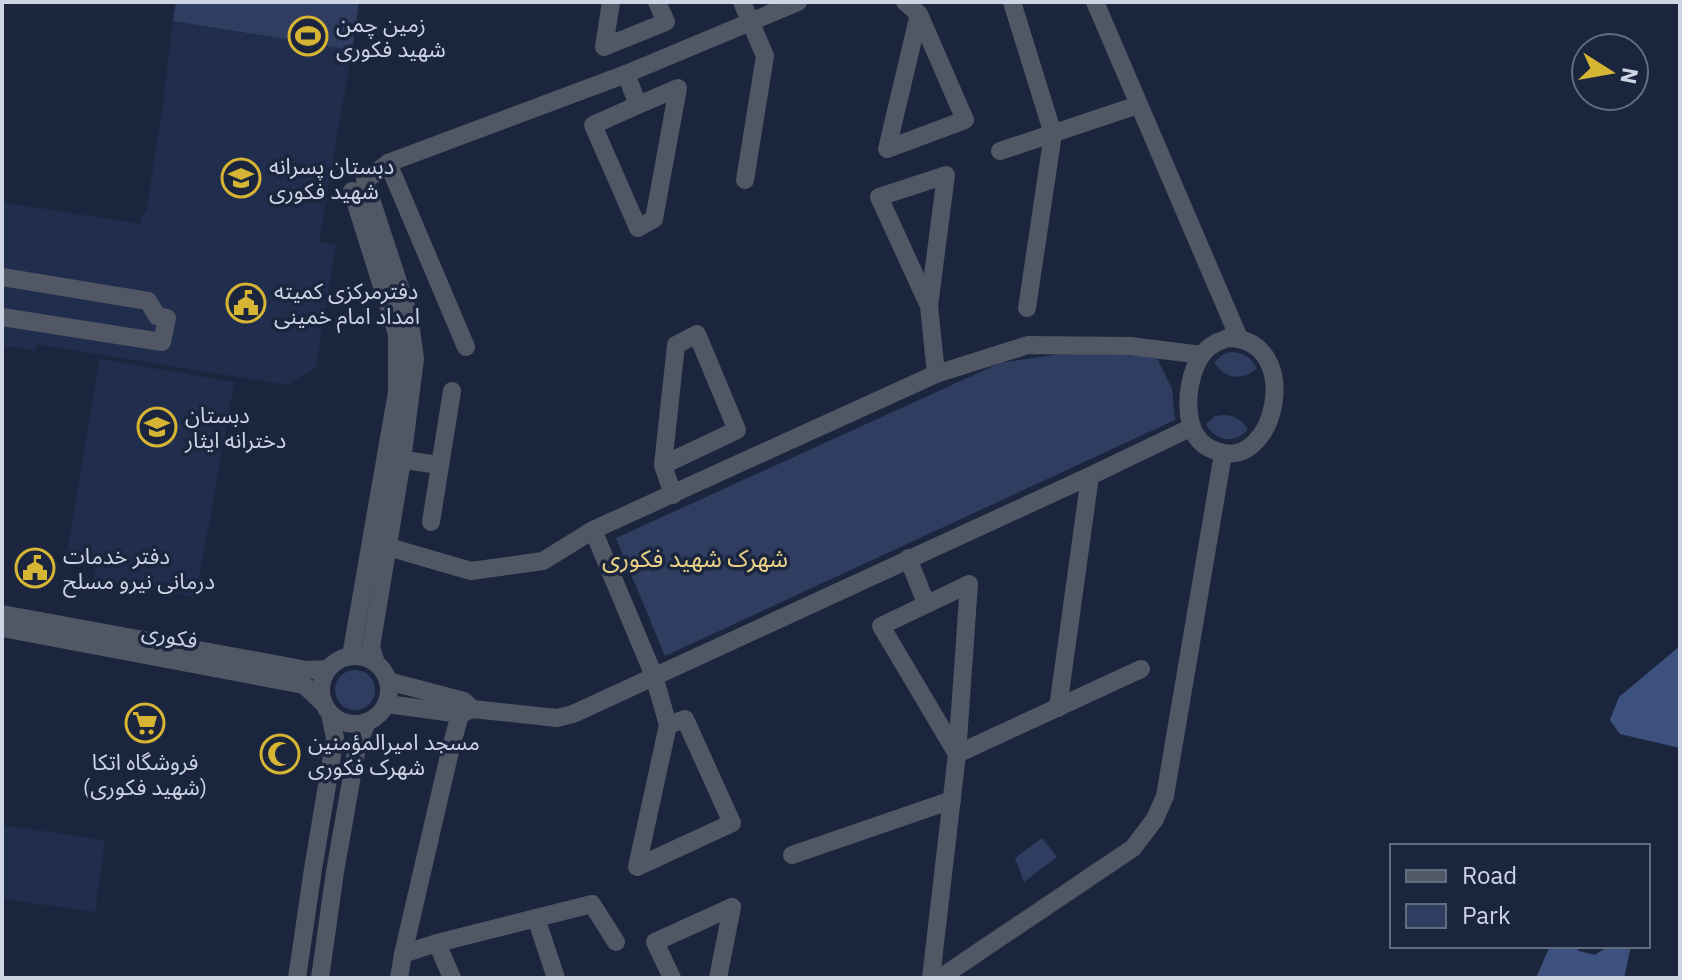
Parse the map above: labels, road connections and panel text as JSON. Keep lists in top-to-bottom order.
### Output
{
  "streets": {
    "street": ["فکوری"]
  },
  "districts": ["شهرک شهید فکوری"],
  "places": {
    "sports": ["زمین چمن شهید فکوری"],
    "school or university": ["دبستان پسرانه شهید فکوری", "دبستان دخترانه ایثار"],
    "public building": ["دفترمرکزی کمیته امداد امام خمینی", "دفتر خدمات درمانی نیرو مسلح"],
    "supermarket": ["فروشگاه اتکا (شهید فکوری)"],
    "mosque": ["مسجد امیرالمؤمنین شهرک فکوری"]
  },
  "legend": ["Road", "Park"],
  "north": "right"
}
